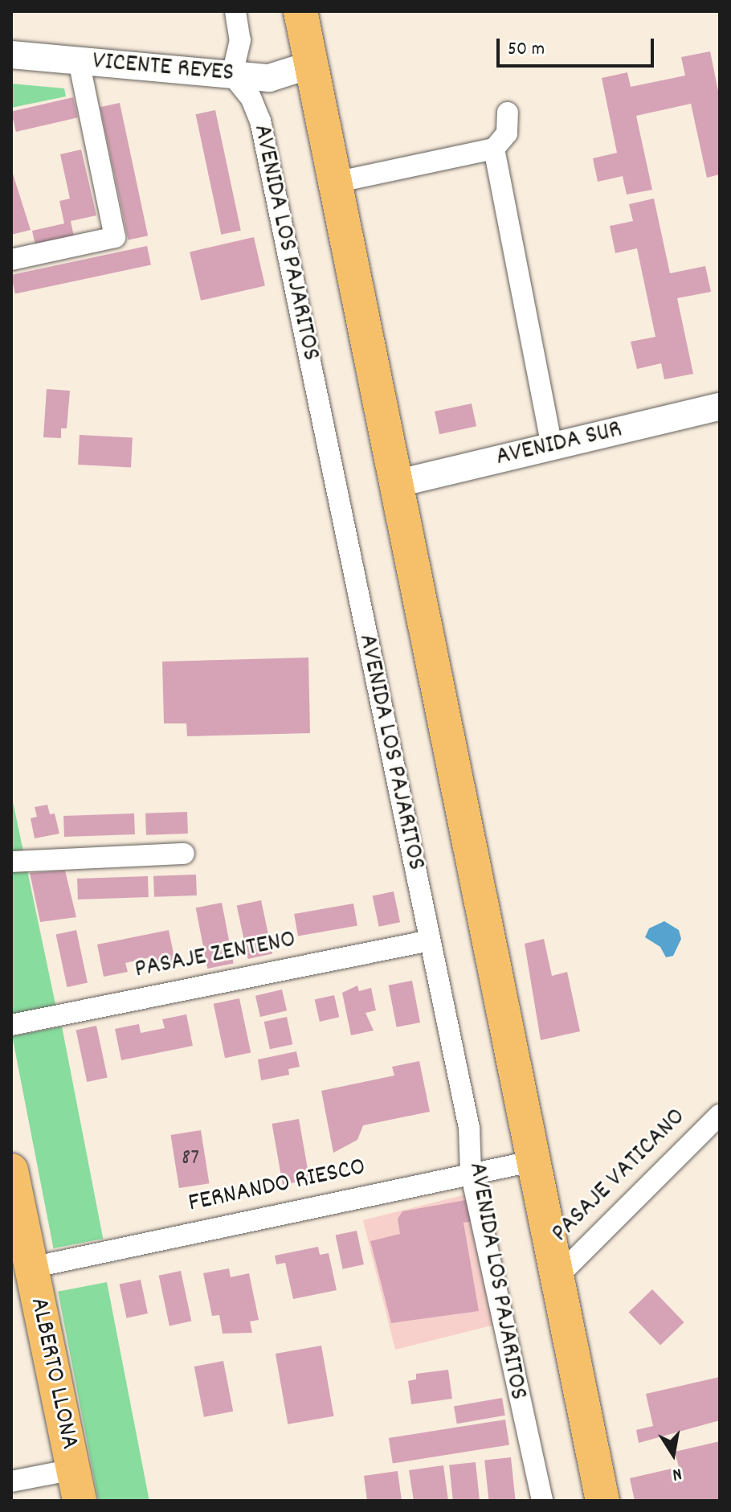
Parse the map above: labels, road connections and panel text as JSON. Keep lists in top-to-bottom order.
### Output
{
  "streets": {
    "main road": ["ALBERTO LLONA"],
    "street": [
      "VICENTE REYES",
      "AVENIDA LOS PAJARITOS",
      "AVENIDA SUR",
      "PASAJE ZENTENO",
      "PASAJE VATICANO",
      "FERNANDO RIESCO"
    ]
  },
  "crossings": [
    ["VICENTE REYES", "AVENIDA LOS PAJARITOS"],
    ["AVENIDA LOS PAJARITOS", "PASAJE ZENTENO"],
    ["AVENIDA LOS PAJARITOS", "FERNANDO RIESCO"],
    ["FERNANDO RIESCO", "ALBERTO LLONA"]
  ],
  "house_numbers": ["87"],
  "scale_bar": "50 m",
  "north": "bottom"
}
